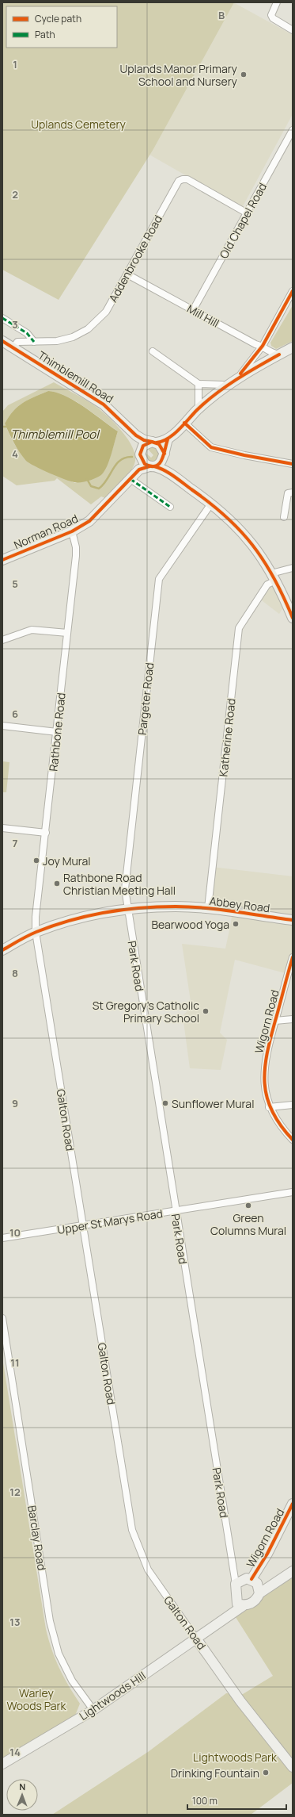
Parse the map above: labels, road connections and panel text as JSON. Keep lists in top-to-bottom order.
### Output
{
  "streets": {
    "street": [
      "Old Chapel Road",
      "Addenbrooke Road",
      "Mill Hill",
      "Thimblemill Road",
      "Norman Road",
      "Pargeter Road",
      "Rathbone Road",
      "Katherine Road",
      "Abbey Road",
      "Park Road",
      "Wigorn Road",
      "Galton Road",
      "Upper St Marys Road",
      "Barclay Road",
      "Lightwoods Hill"
    ]
  },
  "crossings": [
    ["Old Chapel Road", "Addenbrooke Road"],
    ["Old Chapel Road", "Mill Hill"],
    ["Addenbrooke Road", "Mill Hill"],
    ["Addenbrooke Road", "Thimblemill Road"],
    ["Norman Road", "Rathbone Road"],
    ["Pargeter Road", "Abbey Road"],
    ["Pargeter Road", "Park Road"],
    ["Rathbone Road", "Abbey Road"],
    ["Rathbone Road", "Galton Road"],
    ["Katherine Road", "Abbey Road"],
    ["Abbey Road", "Park Road"],
    ["Abbey Road", "Galton Road"],
    ["Park Road", "Wigorn Road"],
    ["Park Road", "Upper St Marys Road"],
    ["Park Road", "Lightwoods Hill"],
    ["Wigorn Road", "Lightwoods Hill"],
    ["Galton Road", "Upper St Marys Road"],
    ["Galton Road", "Lightwoods Hill"],
    ["Barclay Road", "Lightwoods Hill"]
  ],
  "water": ["Thimblemill Pool"],
  "parks": ["Uplands Cemetery", "Warley Woods Park", "Lightwoods Park"],
  "places": [
    "Uplands Manor Primary School and Nursery",
    "Joy Mural",
    "Rathbone Road Christian Meeting Hall",
    "Bearwood Yoga",
    "St Gregory's Catholic Primary School",
    "Sunflower Mural",
    "Green Columns Mural",
    "Drinking Fountain"
  ],
  "legend": ["Cycle path", "Path"],
  "scale_bar": "100 m",
  "north": "top",
  "grid": {
    "columns": ["B"],
    "rows": [
      "1",
      "2",
      "3",
      "4",
      "5",
      "6",
      "7",
      "8",
      "9",
      "10",
      "11",
      "12",
      "13",
      "14"
    ]
  }
}
